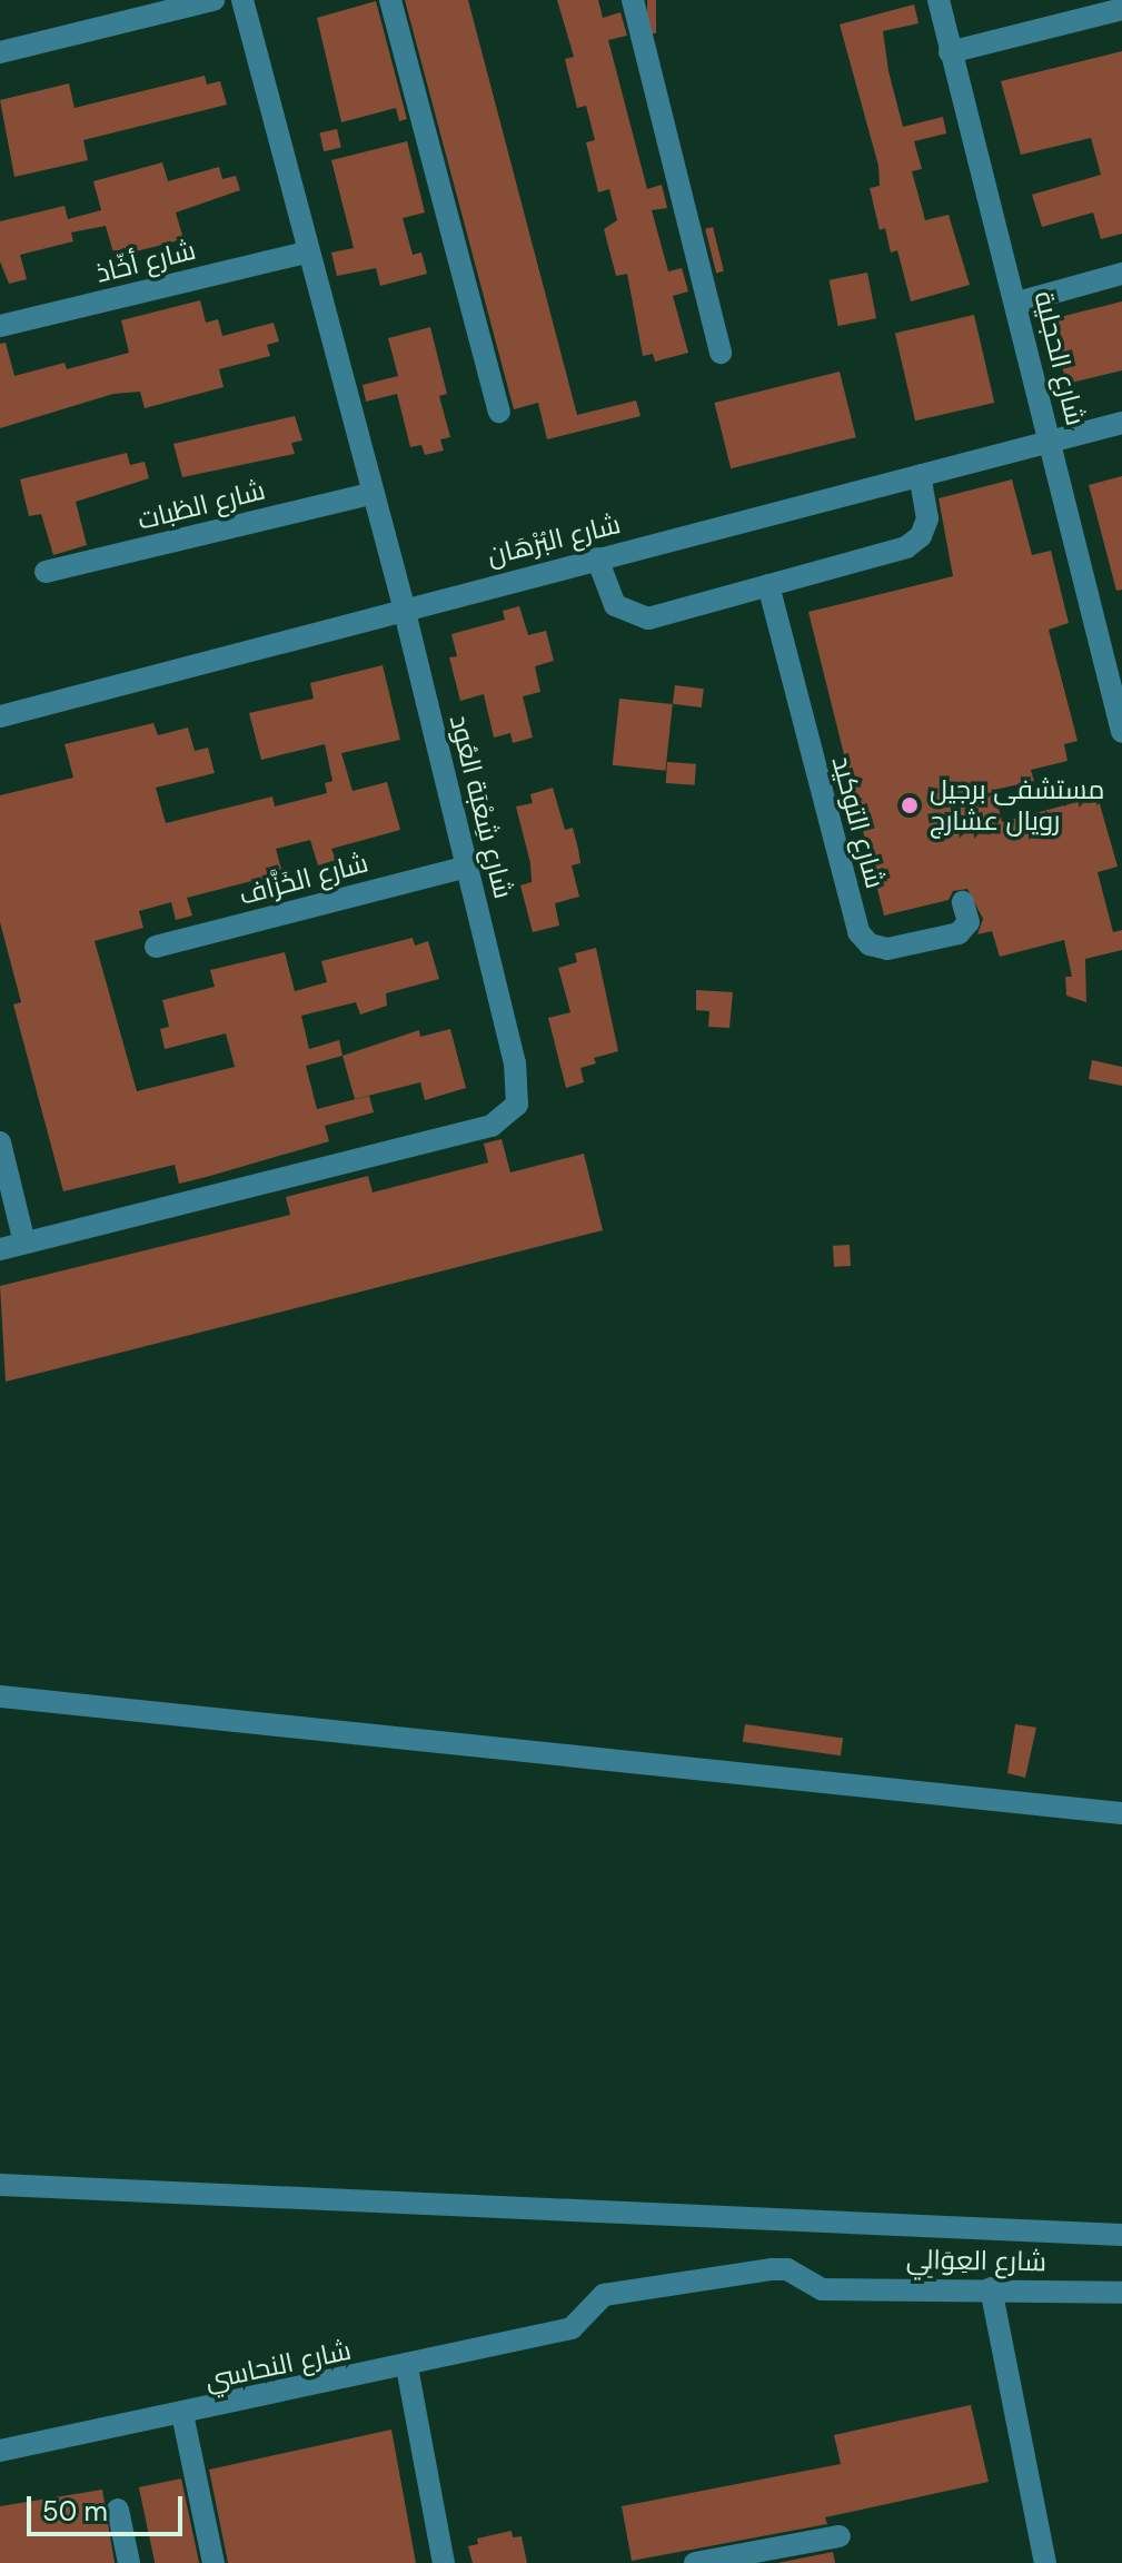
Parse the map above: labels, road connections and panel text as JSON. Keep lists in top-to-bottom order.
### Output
{
  "streets": {
    "street": [
      "شارع أخّاذ",
      "شارع الحجلية",
      "شارع الظبات",
      "شارع البُرْهَان",
      "شارع شِعْبَة العُود",
      "شارع التوكيد",
      "شارع الخَزَّاف",
      "شارع العِوَالِي",
      "شارع النحاسي"
    ]
  },
  "crossings": [
    ["شارع أخّاذ", "شارع شِعْبَة العُود"],
    ["شارع الحجلية", "شارع البُرْهَان"],
    ["شارع الظبات", "شارع شِعْبَة العُود"],
    ["شارع البُرْهَان", "شارع شِعْبَة العُود"],
    ["شارع شِعْبَة العُود", "شارع الخَزَّاف"],
    ["شارع العِوَالِي", "شارع النحاسي"]
  ],
  "places": ["مستشفى برجيل رويال عشارج"],
  "scale_bar": "50 m"
}
